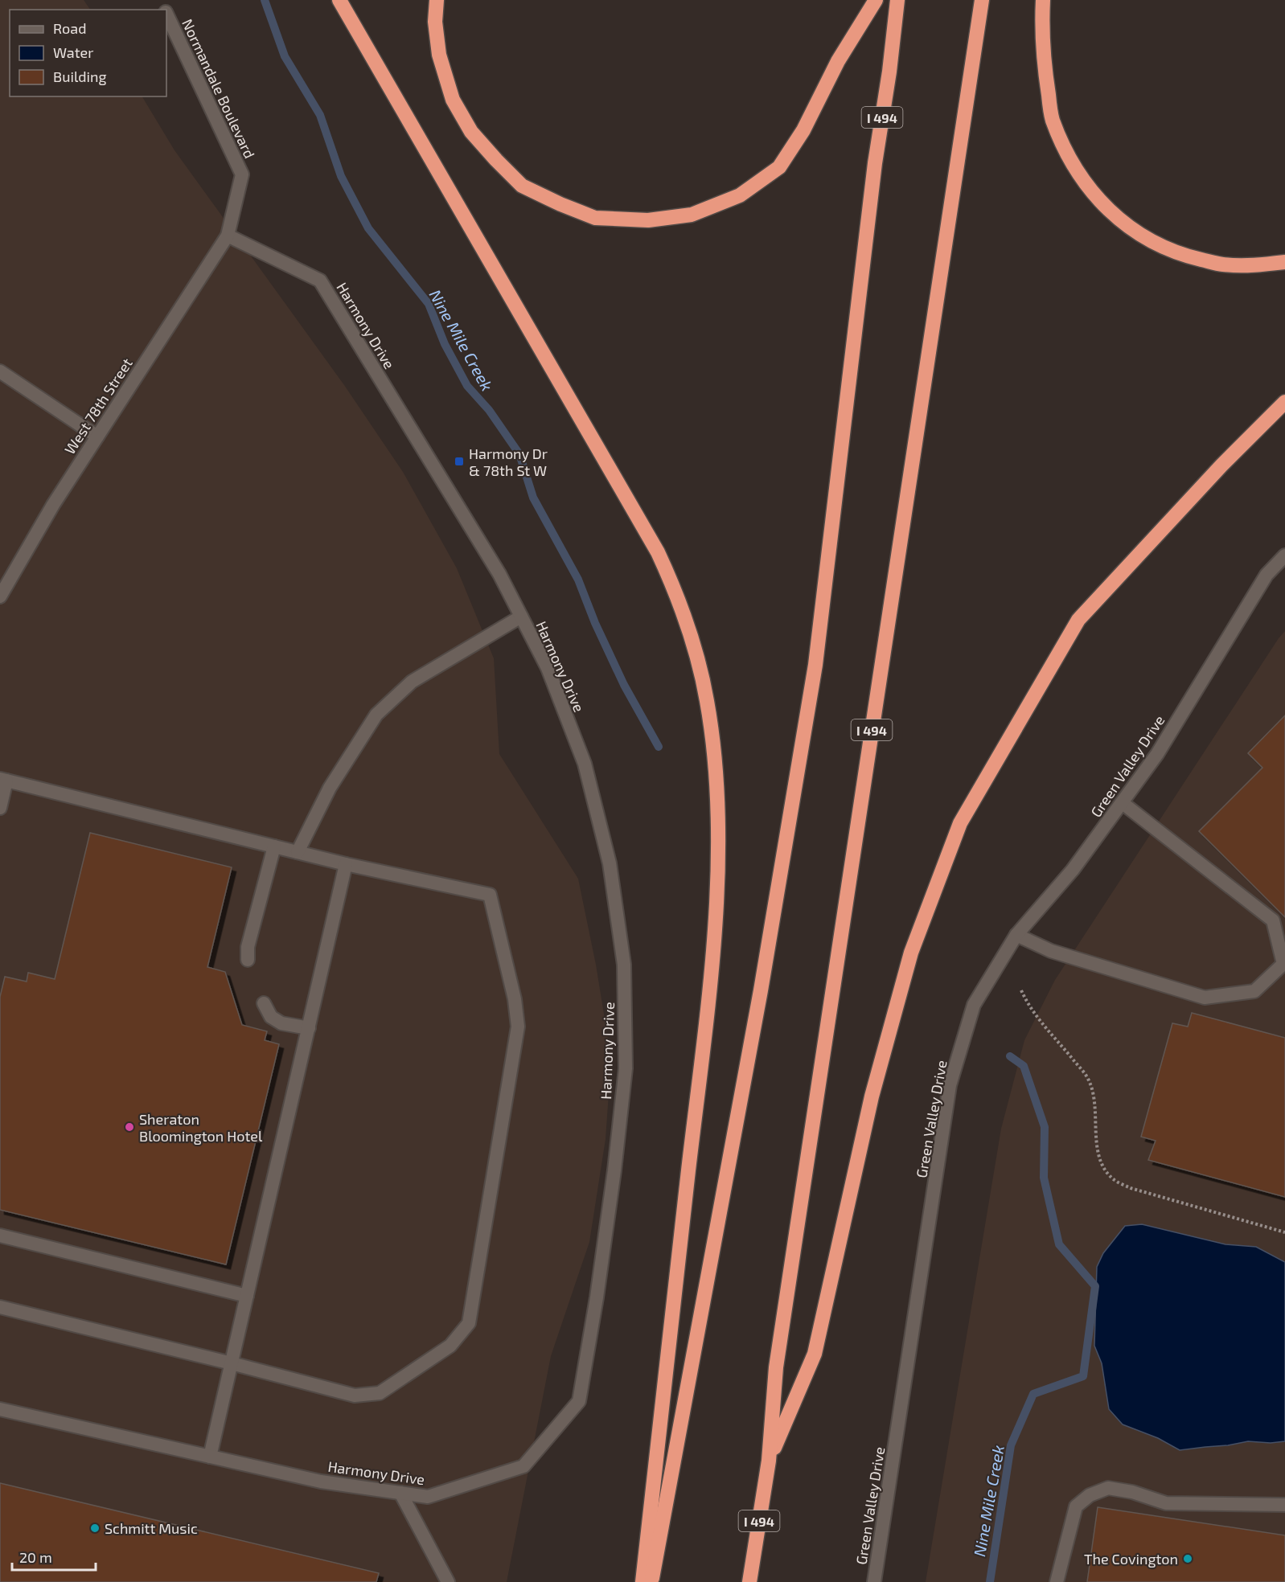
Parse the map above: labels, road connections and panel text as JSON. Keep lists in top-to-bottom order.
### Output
{
  "streets": {
    "highway": ["I 494"],
    "street": [
      "Normandale Boulevard",
      "Harmony Drive",
      "West 78th Street",
      "Green Valley Drive"
    ]
  },
  "crossings": [
    ["Normandale Boulevard", "Harmony Drive"],
    ["Normandale Boulevard", "West 78th Street"],
    ["Harmony Drive", "West 78th Street"]
  ],
  "water": ["Nine Mile Creek"],
  "places": {
    "transit": ["Harmony Dr & 78th St W"],
    "other": ["Sheraton Bloomington Hotel", "Schmitt Music", "The Covington"]
  },
  "legend": ["Road", "Water", "Building"],
  "scale_bar": "20 m"
}
